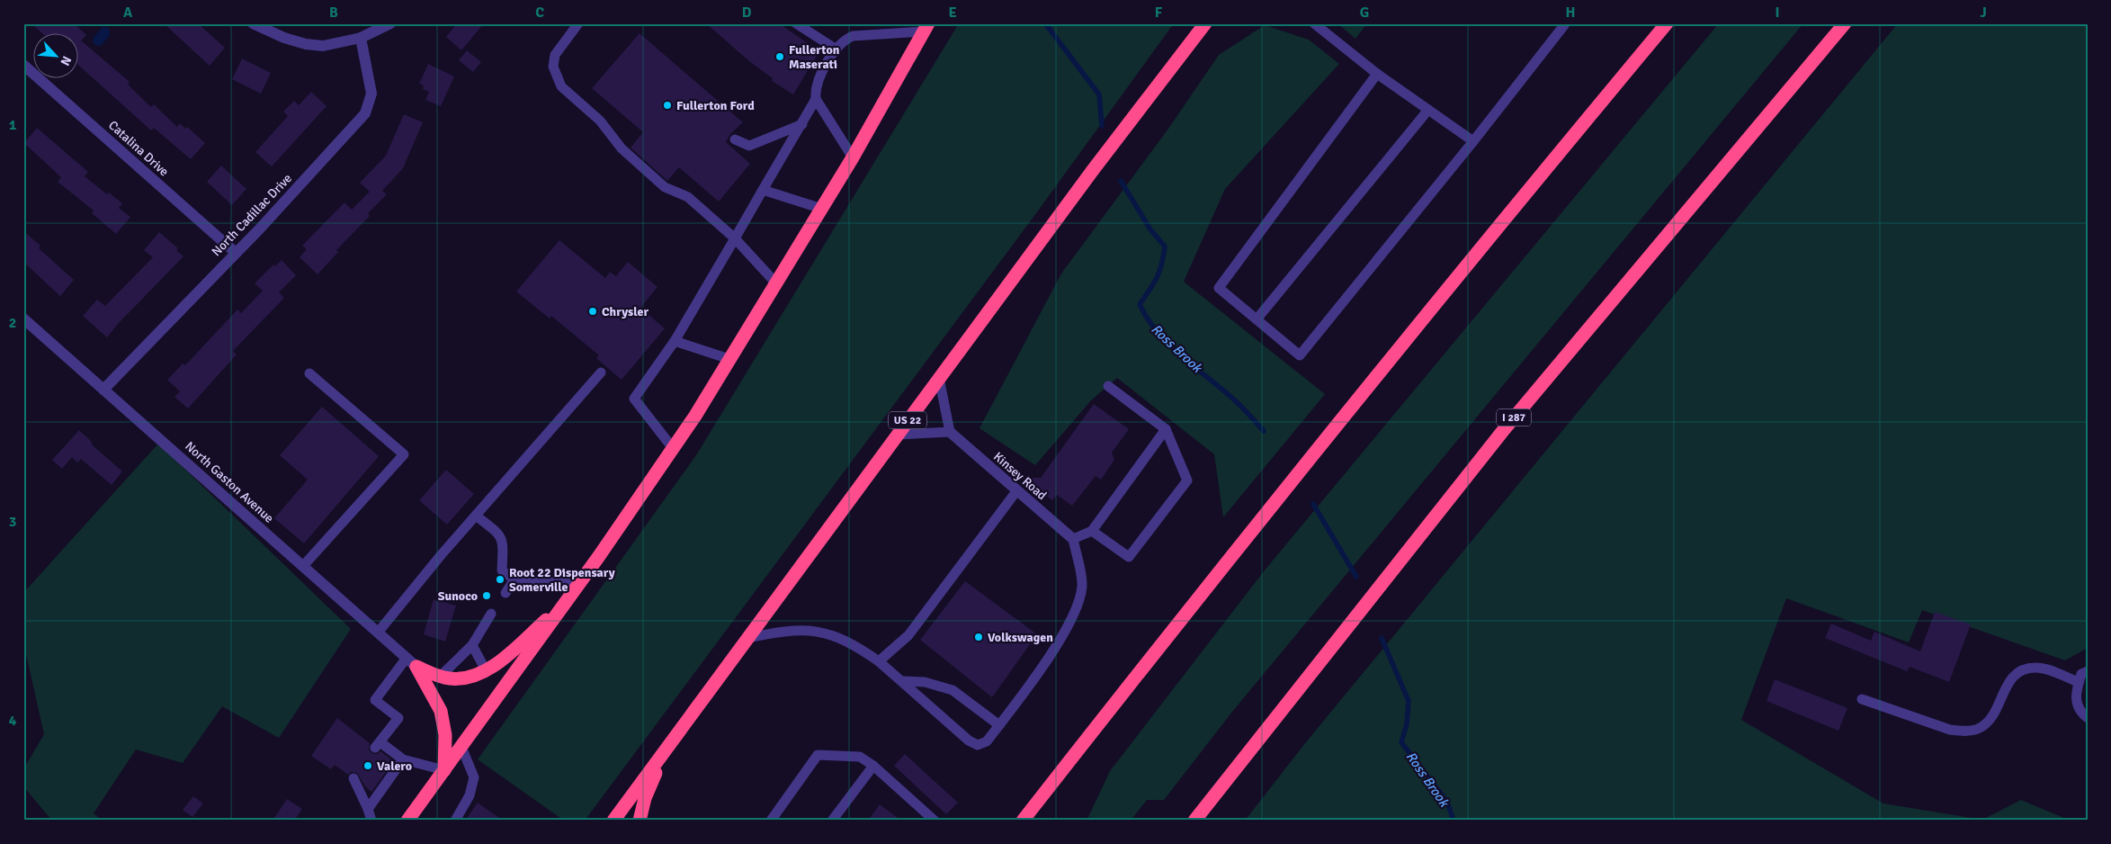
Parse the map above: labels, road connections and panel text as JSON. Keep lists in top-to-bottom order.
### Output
{
  "streets": {
    "highway": ["I 287", "US 22"],
    "street": [
      "Catalina Drive",
      "North Cadillac Drive",
      "Kinsey Road",
      "North Gaston Avenue"
    ]
  },
  "crossings": [
    ["Catalina Drive", "North Cadillac Drive"],
    ["North Cadillac Drive", "North Gaston Avenue"]
  ],
  "water": ["Ross Brook"],
  "places": [
    "Fullerton Maserati",
    "Fullerton Ford",
    "Chrysler",
    "Root 22 Dispensary Somerville",
    "Sunoco",
    "Volkswagen",
    "Valero"
  ],
  "north": "bottom right",
  "grid": {
    "columns": [
      "A",
      "B",
      "C",
      "D",
      "E",
      "F",
      "G",
      "H",
      "I",
      "J"
    ],
    "rows": [
      "1",
      "2",
      "3",
      "4"
    ]
  }
}
